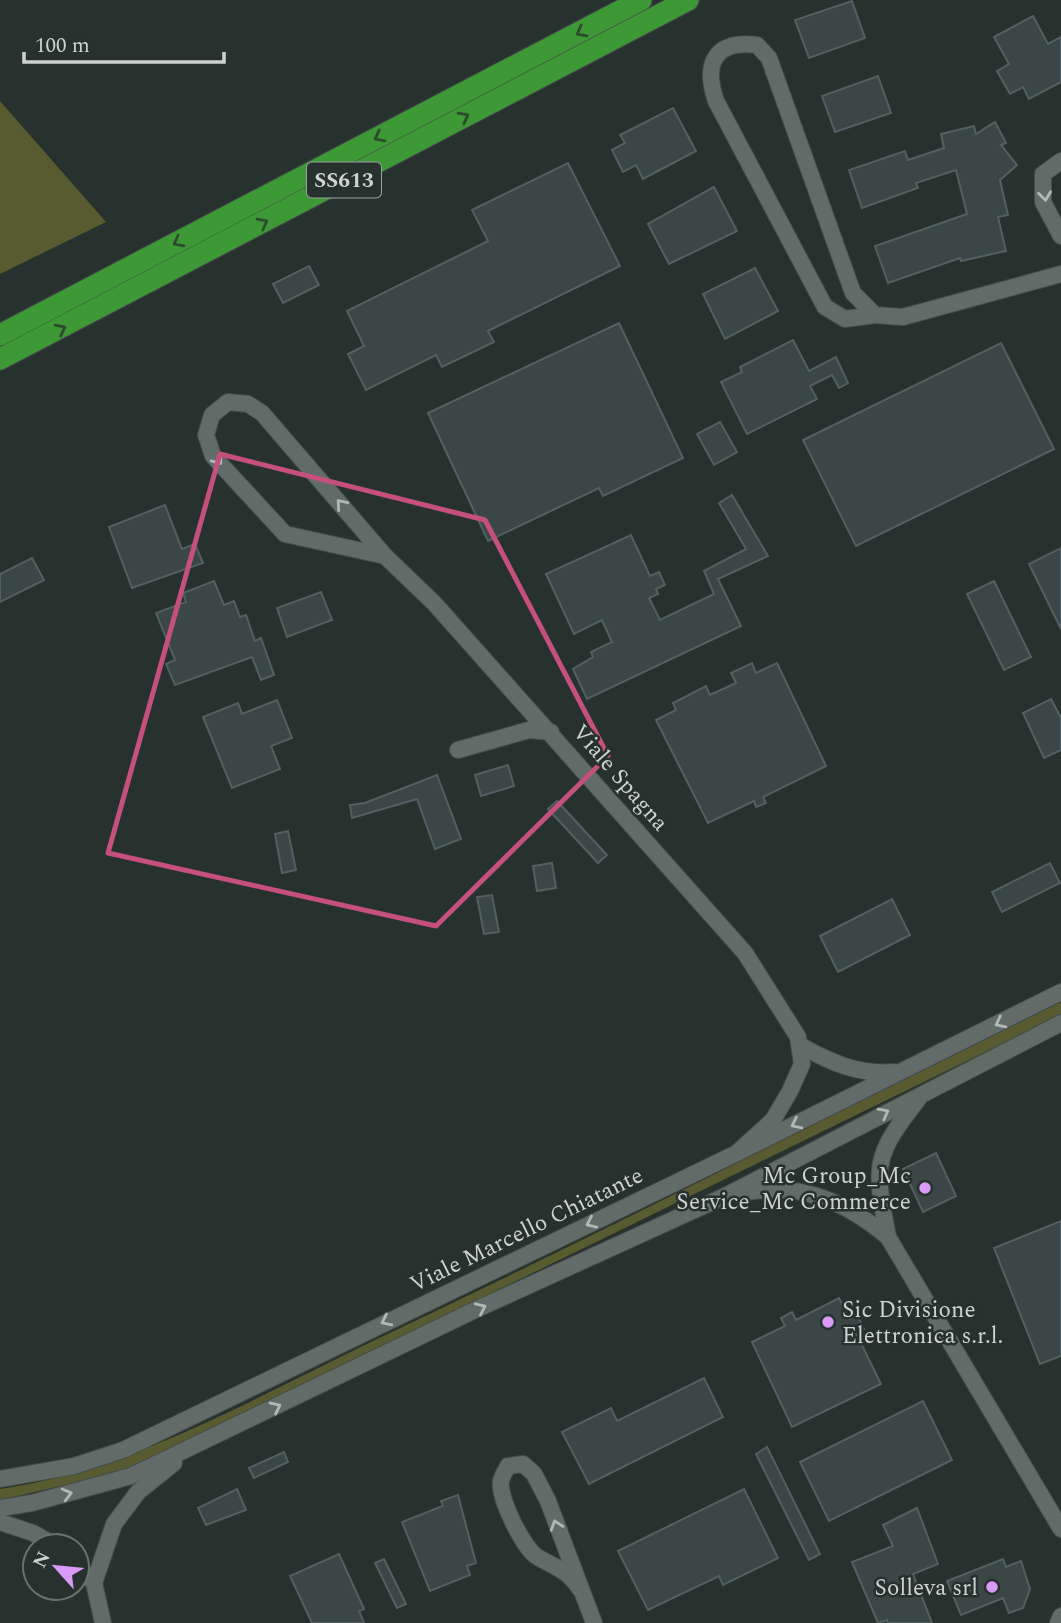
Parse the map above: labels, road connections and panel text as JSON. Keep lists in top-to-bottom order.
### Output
{
  "streets": {
    "highway": ["SS613"],
    "street": ["Viale Spagna", "Viale Marcello Chiatante"]
  },
  "places": ["Mc Group_Mc Service_Mc Commerce", "Sic Divisione Elettronica s.r.l.", "Solleva srl"],
  "scale_bar": "100 m",
  "north": "top left"
}
